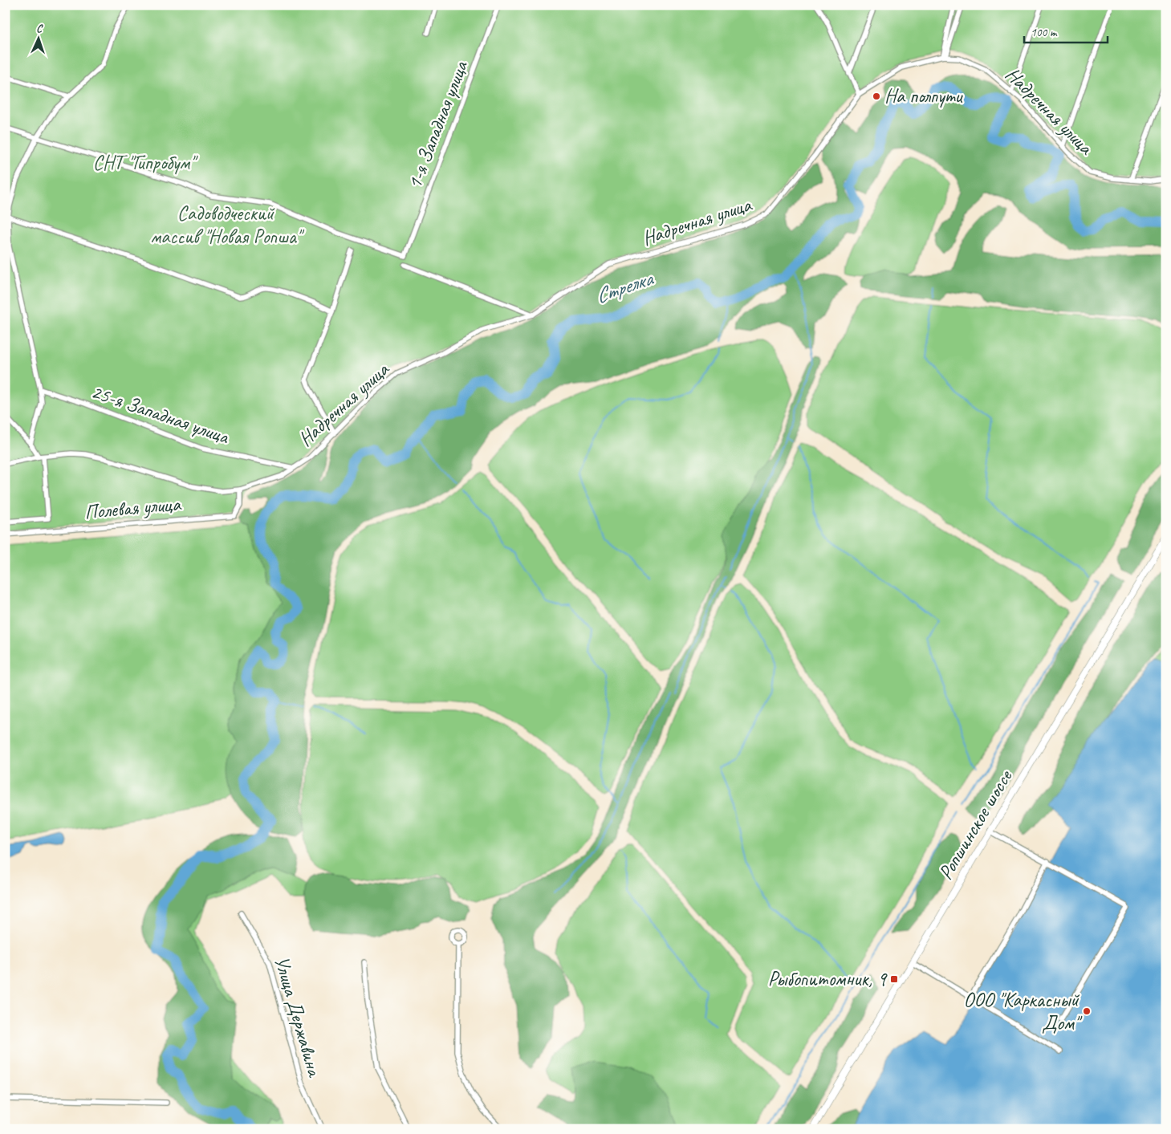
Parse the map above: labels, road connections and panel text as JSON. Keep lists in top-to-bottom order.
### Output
{
  "streets": {
    "main road": ["Ропшинское шоссе"],
    "street": [
      "Надречная улица",
      "1-я Западная улица",
      "25-я Западная улица",
      "Полевая улица",
      "Улица Державина"
    ]
  },
  "crossings": [
    ["Надречная улица", "25-я Западная улица"],
    ["Надречная улица", "Полевая улица"]
  ],
  "water": ["Стрелка"],
  "parks": ["СНТ \"Гипробум\"", "Садоводческий массив \"Новая Ропша\""],
  "places": {
    "other": ["На полпути", "ООО \"Каркасный Дом\""],
    "transit": ["Рыбопитомник, 9"]
  },
  "scale_bar": "100 m",
  "north": "top"
}
